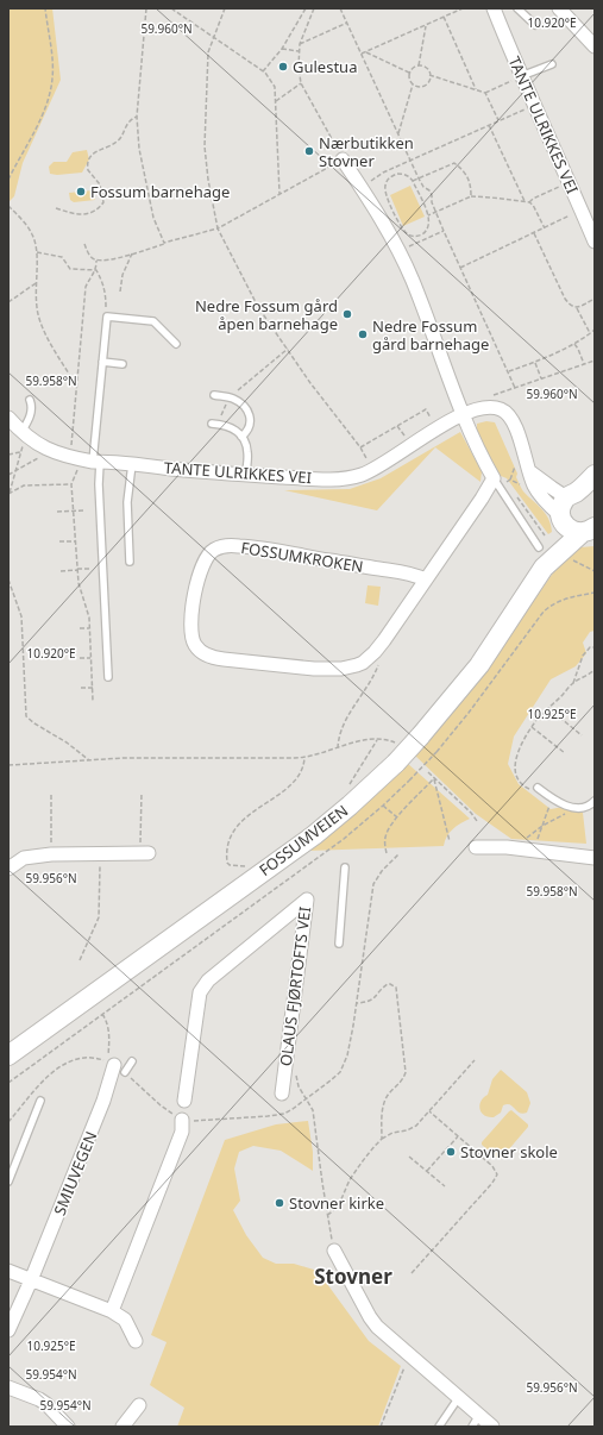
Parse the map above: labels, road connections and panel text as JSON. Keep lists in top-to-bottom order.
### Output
{
  "streets": {
    "street": [
      "TANTE ULRIKKES VEI",
      "FOSSUMKROKEN",
      "FOSSUMVEIEN",
      "OLAUS FJØRTOFTS VEI",
      "SMIUVEGEN"
    ]
  },
  "crossings": [
    ["TANTE ULRIKKES VEI", "FOSSUMVEIEN"]
  ],
  "districts": ["Stovner"],
  "places": [
    "Gulestua",
    "Nærbutikken Stovner",
    "Fossum barnehage",
    "Nedre Fossum gård åpen barnehage",
    "Nedre Fossum gård barnehage",
    "Stovner skole",
    "Stovner kirke"
  ],
  "coordinates": [
    "10.920°E",
    "59.960°N",
    "59.958°N",
    "10.925°E",
    "59.956°N",
    "59.954°N"
  ]
}
